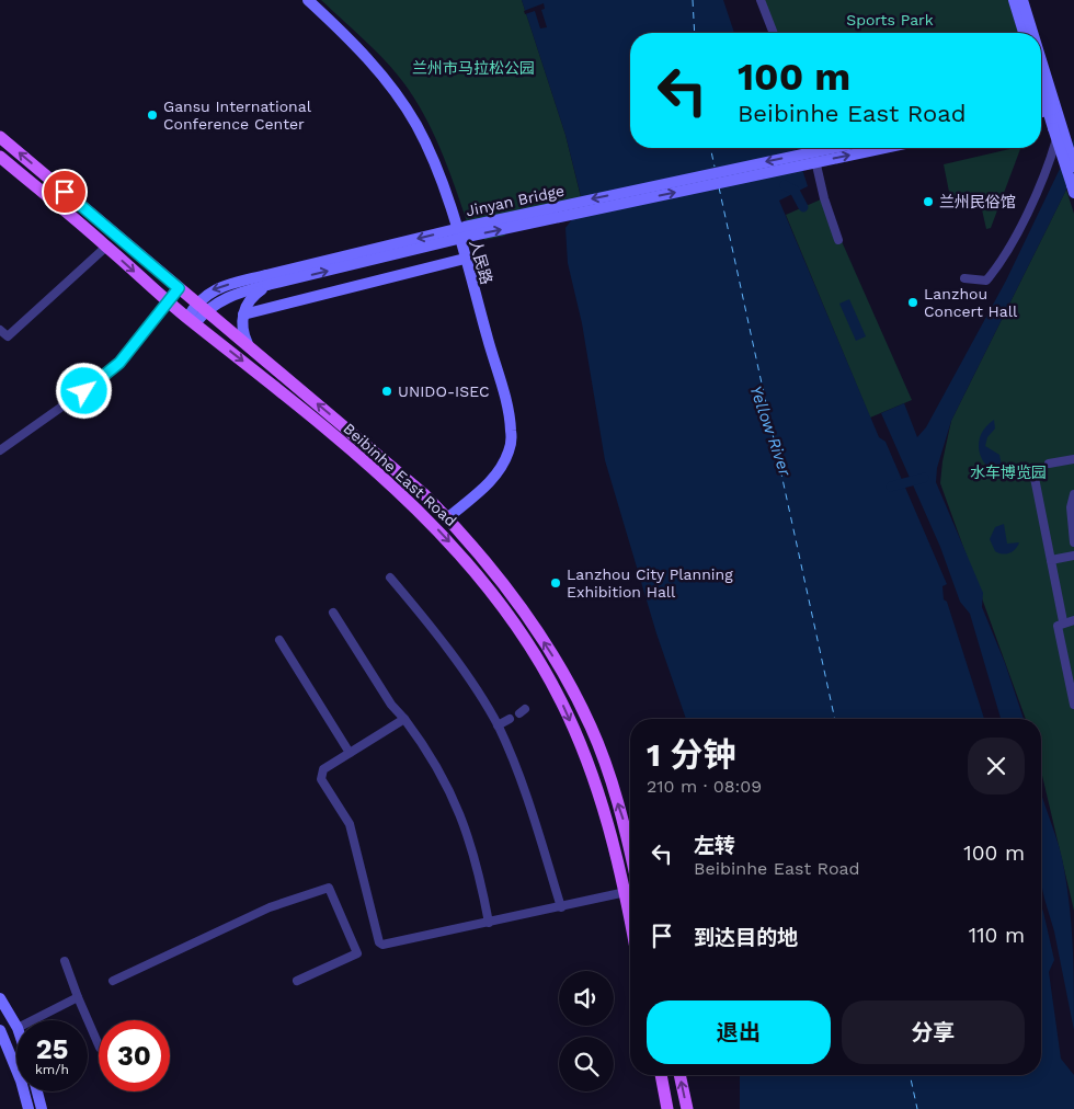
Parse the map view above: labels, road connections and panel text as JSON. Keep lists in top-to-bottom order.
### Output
{
  "streets": {
    "main road": ["Jinyan Bridge", "人民路", "Beibinhe East Road"]
  },
  "crossings": [
    ["人民路", "Beibinhe East Road"]
  ],
  "water": ["Yellow River"],
  "parks": ["Sports Park", "兰州市马拉松公园", "水车博览园"],
  "places": [
    "Gansu International Conference Center",
    "兰州民俗馆",
    "Lanzhou Concert Hall",
    "UNIDO-ISEC",
    "Lanzhou City Planning Exhibition Hall"
  ],
  "page": {
    "turn": ["100 m", "Beibinhe East Road"],
    "heading": ["1 分钟", "210 m · 08:09"],
    "list": [
      {
        "name": "左转",
        "note": "Beibinhe East Road",
        "value": "100 m"
      },
      {
        "name": "到达目的地",
        "value": "110 m"
      }
    ],
    "buttons": ["退出", "分享"],
    "speed": "25 km/h",
    "limit": "30"
  }
}
